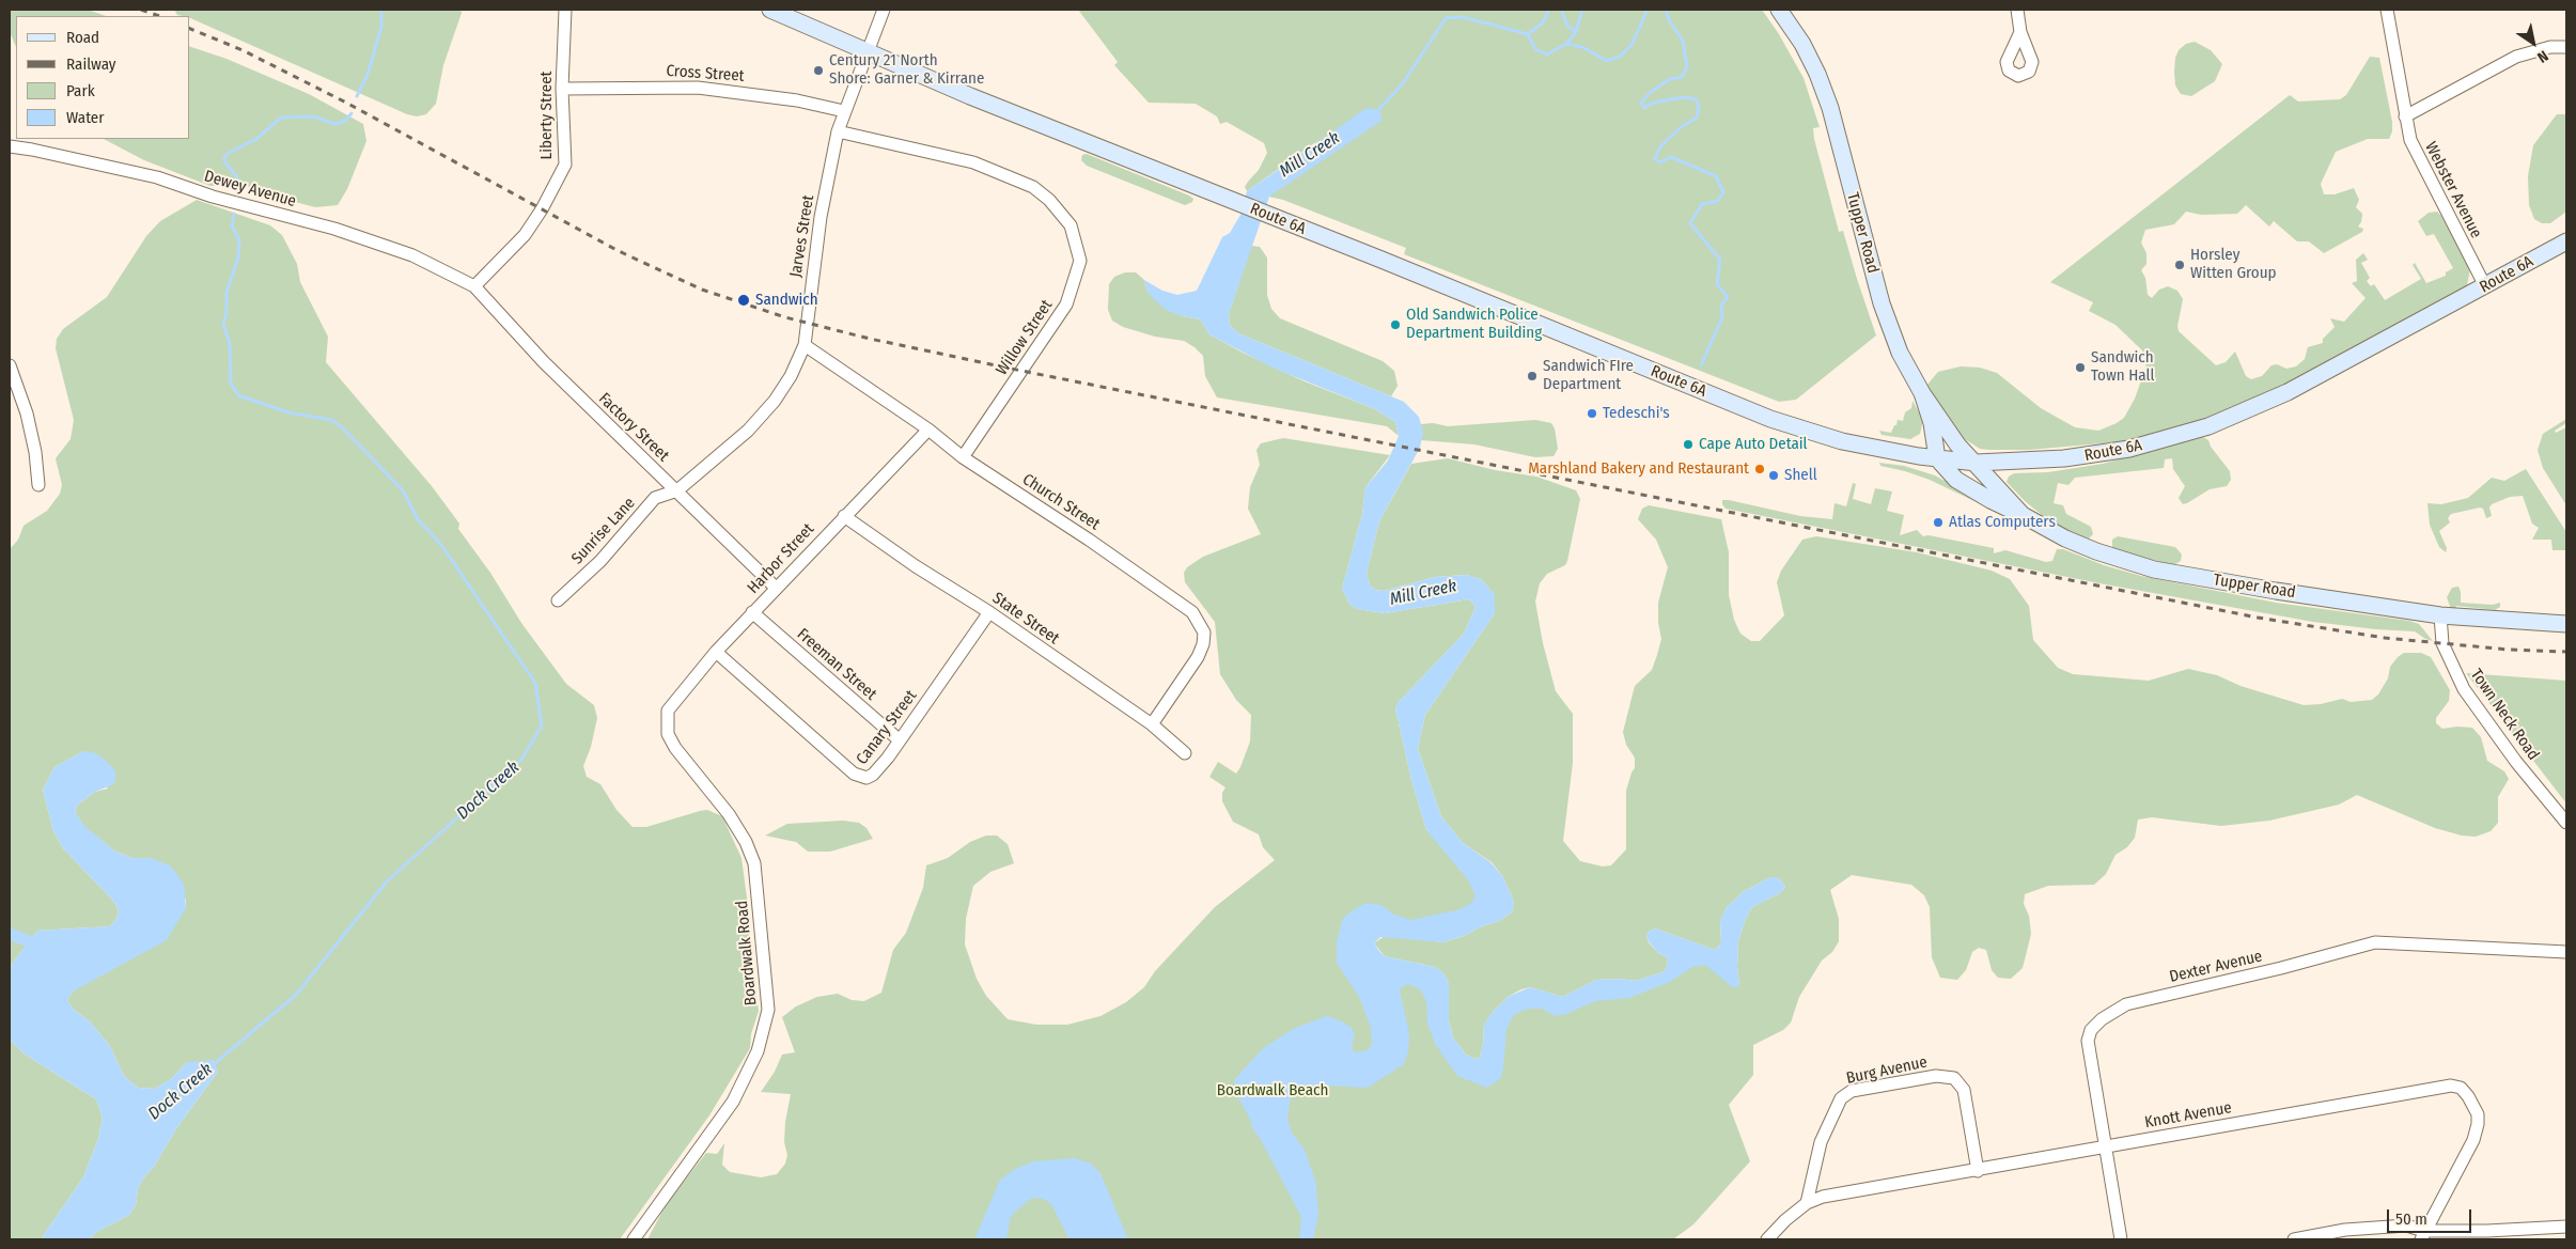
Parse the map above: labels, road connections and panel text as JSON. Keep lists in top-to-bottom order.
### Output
{
  "streets": {
    "main road": ["Route 6A", "Tupper Road"],
    "street": [
      "Cross Street",
      "Liberty Street",
      "Dewey Avenue",
      "Webster Avenue",
      "Jarves Street",
      "Willow Street",
      "Factory Street",
      "Church Street",
      "Sunrise Lane",
      "Harbor Street",
      "State Street",
      "Freeman Street",
      "Town Neck Road",
      "Canary Street",
      "Boardwalk Road",
      "Dexter Avenue",
      "Burg Avenue",
      "Knott Avenue"
    ]
  },
  "crossings": [
    ["Cross Street", "Liberty Street"],
    ["Cross Street", "Jarves Street"],
    ["Liberty Street", "Dewey Avenue"],
    ["Liberty Street", "Factory Street"],
    ["Dewey Avenue", "Factory Street"],
    ["Webster Avenue", "Route 6A"],
    ["Route 6A", "Tupper Road"],
    ["Route 6A", "Jarves Street"],
    ["Tupper Road", "Town Neck Road"],
    ["Jarves Street", "Willow Street"],
    ["Jarves Street", "Factory Street"],
    ["Jarves Street", "Church Street"],
    ["Jarves Street", "Sunrise Lane"],
    ["Willow Street", "Church Street"],
    ["Factory Street", "Sunrise Lane"],
    ["Factory Street", "Harbor Street"],
    ["Church Street", "Harbor Street"],
    ["Church Street", "State Street"],
    ["Harbor Street", "State Street"],
    ["Harbor Street", "Freeman Street"],
    ["Harbor Street", "Canary Street"],
    ["Harbor Street", "Boardwalk Road"],
    ["State Street", "Canary Street"],
    ["Freeman Street", "Canary Street"],
    ["Dexter Avenue", "Knott Avenue"],
    ["Burg Avenue", "Knott Avenue"]
  ],
  "water": ["Mill Creek", "Dock Creek"],
  "parks": ["Boardwalk Beach"],
  "places": [
    "Century 21 North Shore: Garner & Kirrane",
    "Horsley Witten Group",
    "Sandwich",
    "Old Sandwich Police Department Building",
    "Sandwich Town Hall",
    "Sandwich FIre Department",
    "Tedeschi's",
    "Cape Auto Detail",
    "Marshland Bakery and Restaurant",
    "Shell",
    "Atlas Computers"
  ],
  "legend": [
    "Road",
    "Railway",
    "Park",
    "Water"
  ],
  "scale_bar": "50 m",
  "north": "bottom right"
}
